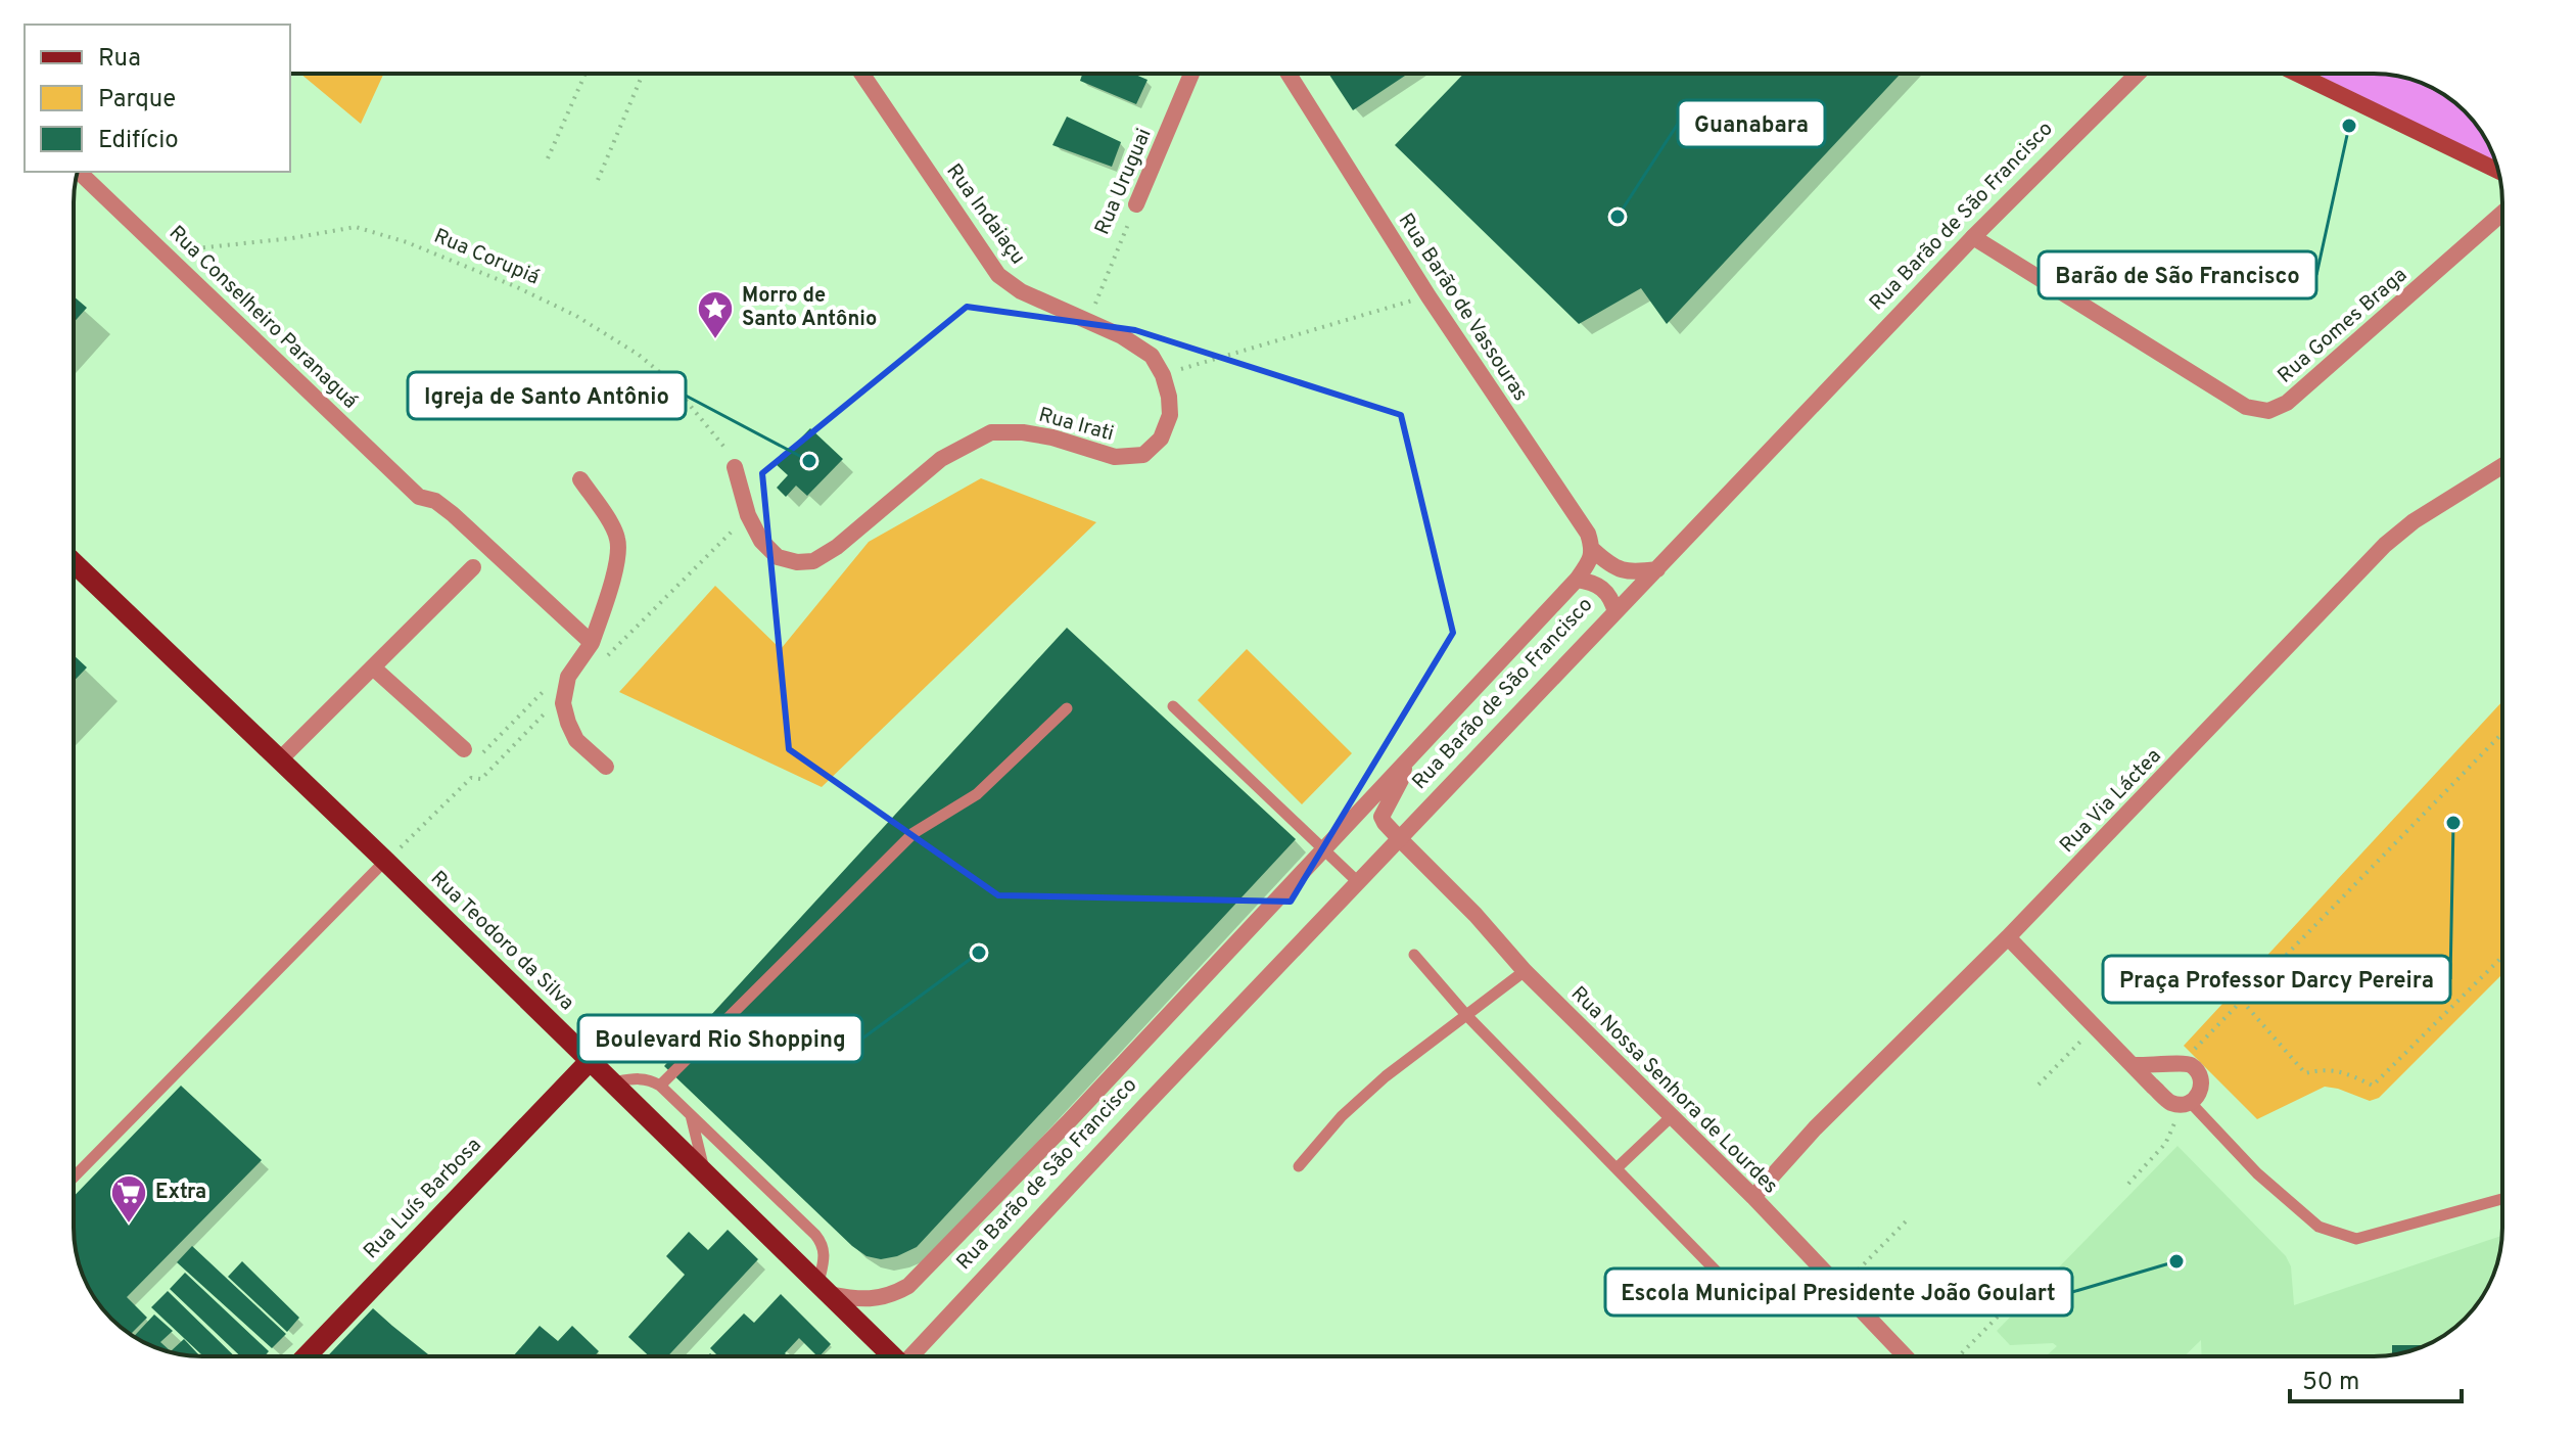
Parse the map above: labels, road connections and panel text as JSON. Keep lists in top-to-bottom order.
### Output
{
  "streets": {
    "main road": ["Rua Teodoro da Silva", "Rua Luís Barbosa"],
    "street": [
      "Rua Uruguai",
      "Rua Indaiaçu",
      "Rua Barão de São Francisco",
      "Rua Barão de Vassouras",
      "Rua Conselheiro Paranaguá",
      "Rua Gomes Braga",
      "Rua Irati",
      "Rua Via Láctea",
      "Rua Nossa Senhora de Lourdes"
    ],
    "path": ["Rua Corupiá"]
  },
  "crossings": [
    ["Rua Uruguai", "Rua Indaiaçu"],
    ["Rua Indaiaçu", "Rua Irati"],
    ["Rua Barão de São Francisco", "Rua Gomes Braga"],
    ["Rua Barão de São Francisco", "Rua Teodoro da Silva"],
    ["Rua Barão de São Francisco", "Rua Nossa Senhora de Lourdes"],
    ["Rua Corupiá", "Rua Conselheiro Paranaguá"],
    ["Rua Corupiá", "Rua Irati"],
    ["Rua Via Láctea", "Rua Nossa Senhora de Lourdes"],
    ["Rua Teodoro da Silva", "Rua Luís Barbosa"]
  ],
  "places": {
    "other": [
      "Barão de São Francisco",
      "Guanabara",
      "Igreja de Santo Antônio",
      "Praça Professor Darcy Pereira",
      "Boulevard Rio Shopping",
      "Escola Municipal Presidente João Goulart"
    ],
    "place": ["Morro de Santo Antônio"],
    "supermarket": ["Extra"]
  },
  "legend": ["Rua", "Parque", "Edifício"],
  "scale_bar": "50 m"
}
